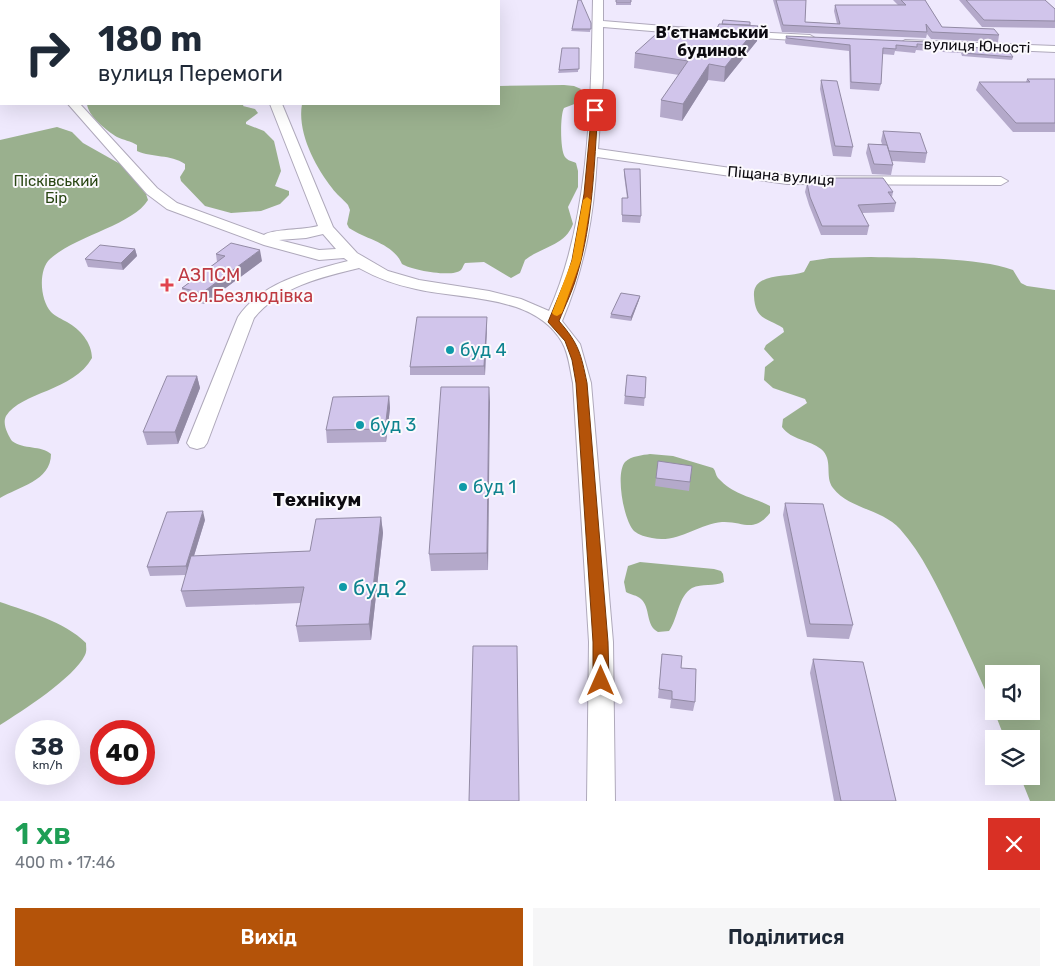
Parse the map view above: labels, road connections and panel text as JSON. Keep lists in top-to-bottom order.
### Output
{
  "streets": {
    "street": ["вулиця Юності", "Піщана вулиця"]
  },
  "districts": ["В’єтнамський будинок", "Технікум"],
  "parks": ["Пісківський Бір"],
  "places": {
    "health": ["АЗПСМ сел.Безлюдівка"],
    "other": [
      "буд 4",
      "буд 3",
      "буд 1",
      "буд 2"
    ]
  },
  "page": {
    "turn": ["180 m", "вулиця Перемоги"],
    "speed": "38 km/h",
    "limit": "40",
    "heading": ["1 хв", "400 m · 17:46"],
    "buttons": ["Вихід", "Поділитися"]
  }
}
